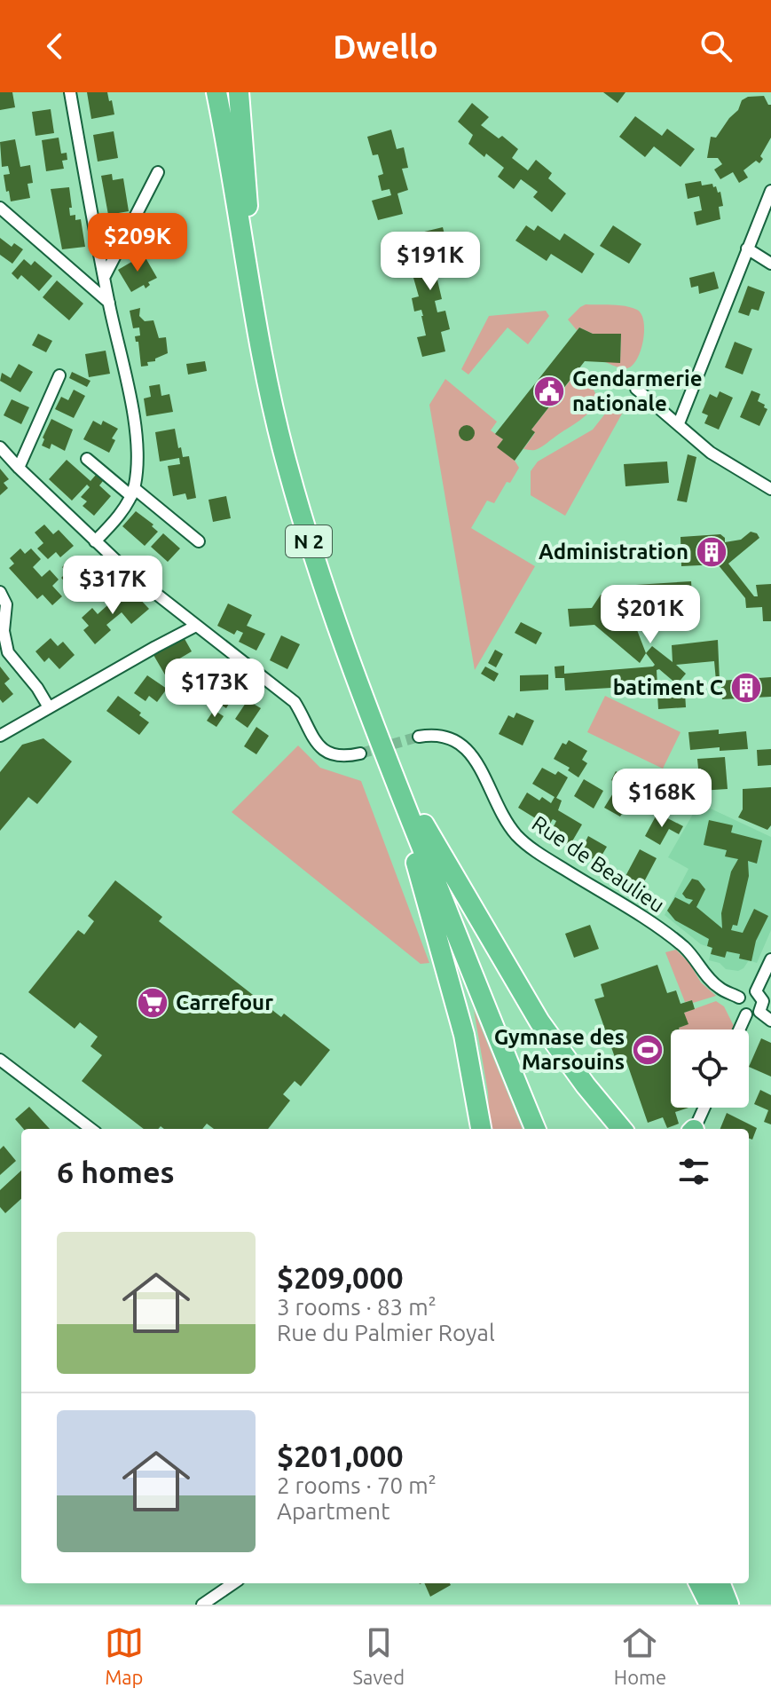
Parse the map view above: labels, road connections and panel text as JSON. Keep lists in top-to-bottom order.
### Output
{
  "streets": {
    "highway": ["N 2"],
    "street": ["Rue de Beaulieu"]
  },
  "places": {
    "public building": ["Gendarmerie nationale"],
    "building": ["Administration", "batiment C"],
    "supermarket": ["Carrefour"],
    "sports": ["Gymnase des Marsouins"]
  },
  "page": {
    "header": "Dwello",
    "price": [
      "$209K",
      "$191K",
      "$317K",
      "$201K",
      "$173K",
      "$168K"
    ],
    "heading": "6 homes",
    "list": [
      {
        "name": "$209,000",
        "note": "3 rooms · 83 m² · Rue du Palmier Royal"
      },
      {
        "name": "$201,000",
        "note": "2 rooms · 70 m² · Apartment"
      }
    ],
    "tabs": ["Map", "Saved", "Home"]
  }
}
